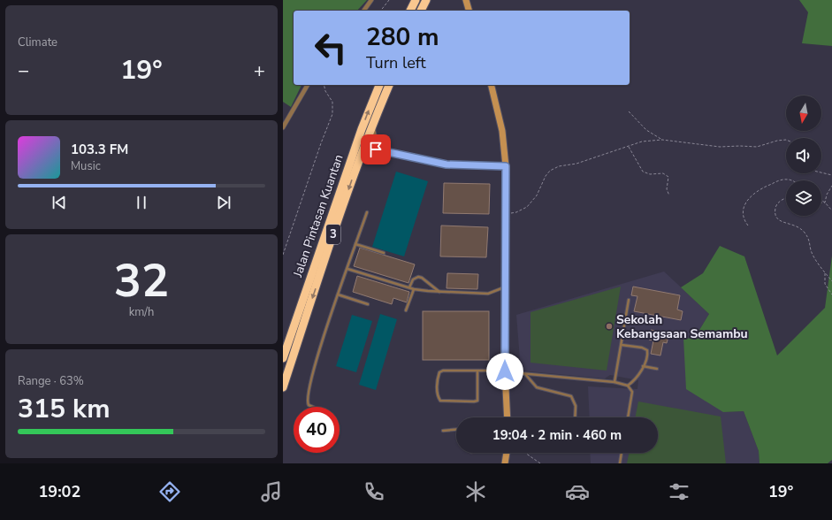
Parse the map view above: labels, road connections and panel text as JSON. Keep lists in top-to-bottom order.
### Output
{
  "streets": {
    "highway": ["Jalan Pintasan Kuantan", "3"]
  },
  "places": ["Sekolah Kebangsaan Semambu"],
  "north": "bottom",
  "page": {
    "tile": [
      "Climate",
      ["32", "km/h"],
      ["Range · 63%", "315 km"]
    ],
    "turn": ["280 m", "Turn left"],
    "heat": ["−", "19°", "+"],
    "song": ["103.3 FM", "Music"],
    "limit": "40",
    "trip": "19:04 · 2 min · 460 m",
    "tabs": ["19:02", "19°"]
  }
}
